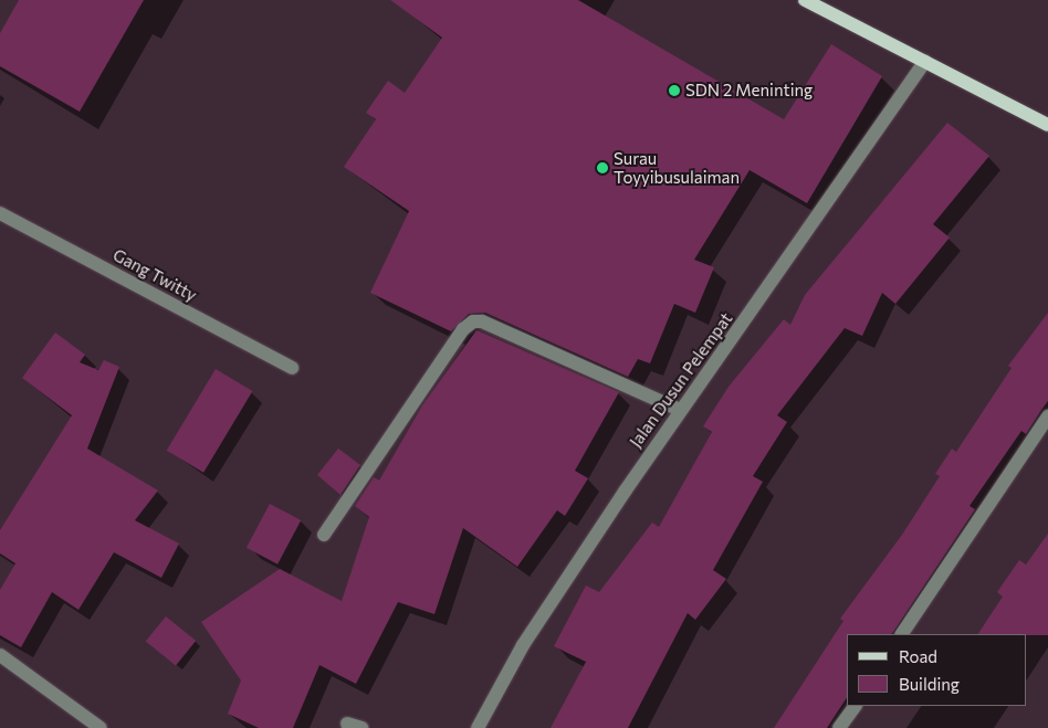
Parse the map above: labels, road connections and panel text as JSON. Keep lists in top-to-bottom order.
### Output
{
  "streets": {
    "street": ["Gang Twitty", "Jalan Dusun Pelempat"]
  },
  "places": ["SDN 2 Meninting", "Surau Toyyibusulaiman"],
  "legend": ["Road", "Building"]
}
